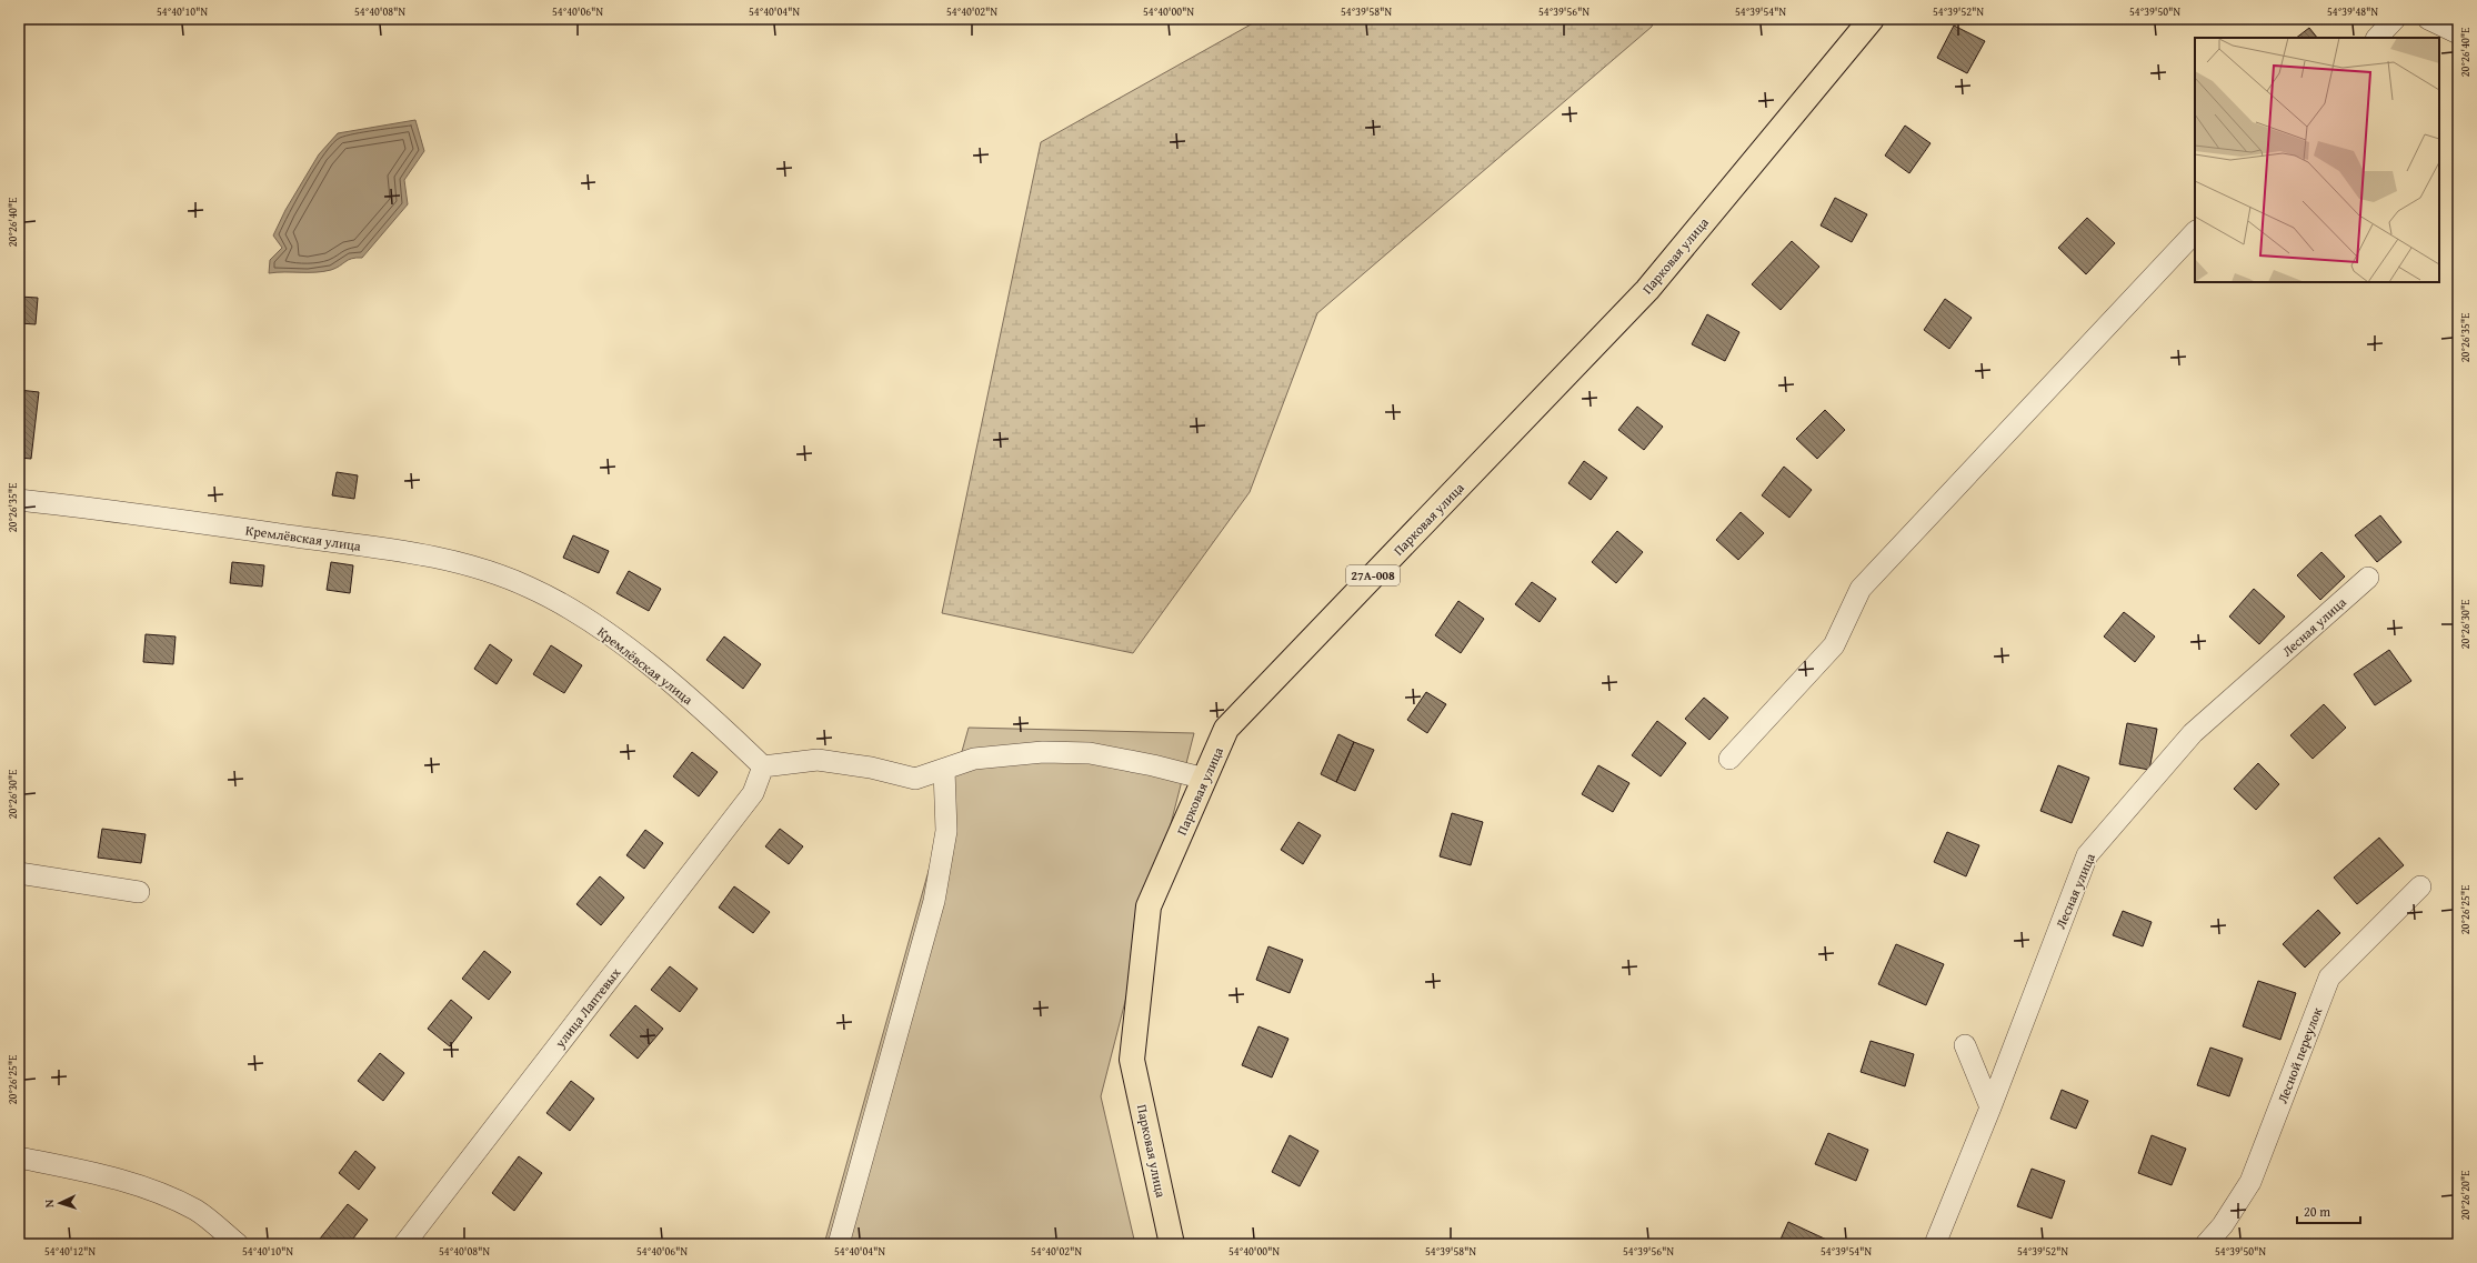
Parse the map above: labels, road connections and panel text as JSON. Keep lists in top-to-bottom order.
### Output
{
  "streets": {
    "main road": ["Парковая улица", "27А-008"],
    "street": [
      "Кремлёвская улица",
      "Лесная улица",
      "улица Лаптевых",
      "Лесной переулок"
    ]
  },
  "crossings": [
    ["Кремлёвская улица", "улица Лаптевых"]
  ],
  "scale_bar": "20 m",
  "north": "left",
  "coordinates": [
    "54°40'10\"N",
    "54°40'08\"N",
    "54°40'06\"N",
    "54°40'04\"N",
    "54°40'02\"N",
    "54°40'00\"N",
    "54°39'58\"N",
    "54°39'56\"N",
    "54°39'54\"N",
    "54°39'52\"N",
    "54°39'50\"N",
    "54°39'48\"N",
    "20°26'40\"E",
    "20°26'35\"E",
    "20°26'30\"E",
    "20°26'25\"E",
    "20°26'20\"E",
    "54°40'12\"N"
  ]
}
